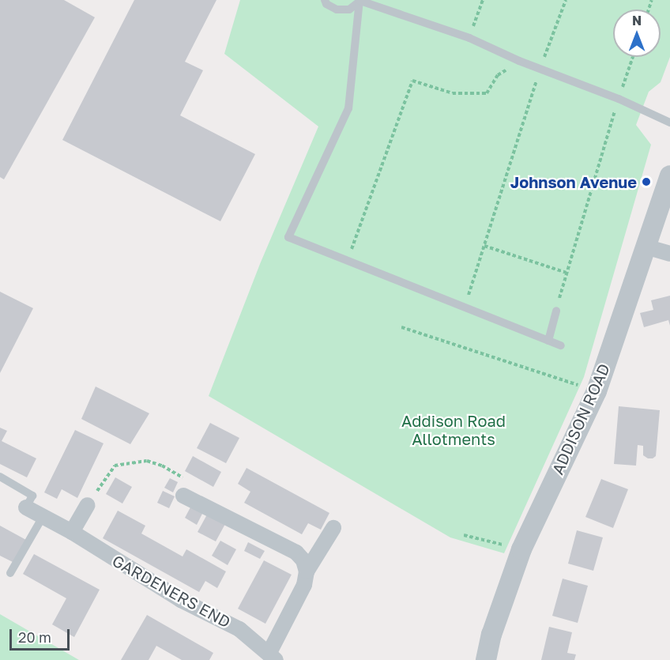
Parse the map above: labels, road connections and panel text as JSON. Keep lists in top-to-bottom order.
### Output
{
  "streets": {
    "street": ["ADDISON ROAD", "GARDENERS END"]
  },
  "parks": ["Addison Road Allotments"],
  "places": ["Johnson Avenue"],
  "scale_bar": "20 m",
  "north": "top"
}
